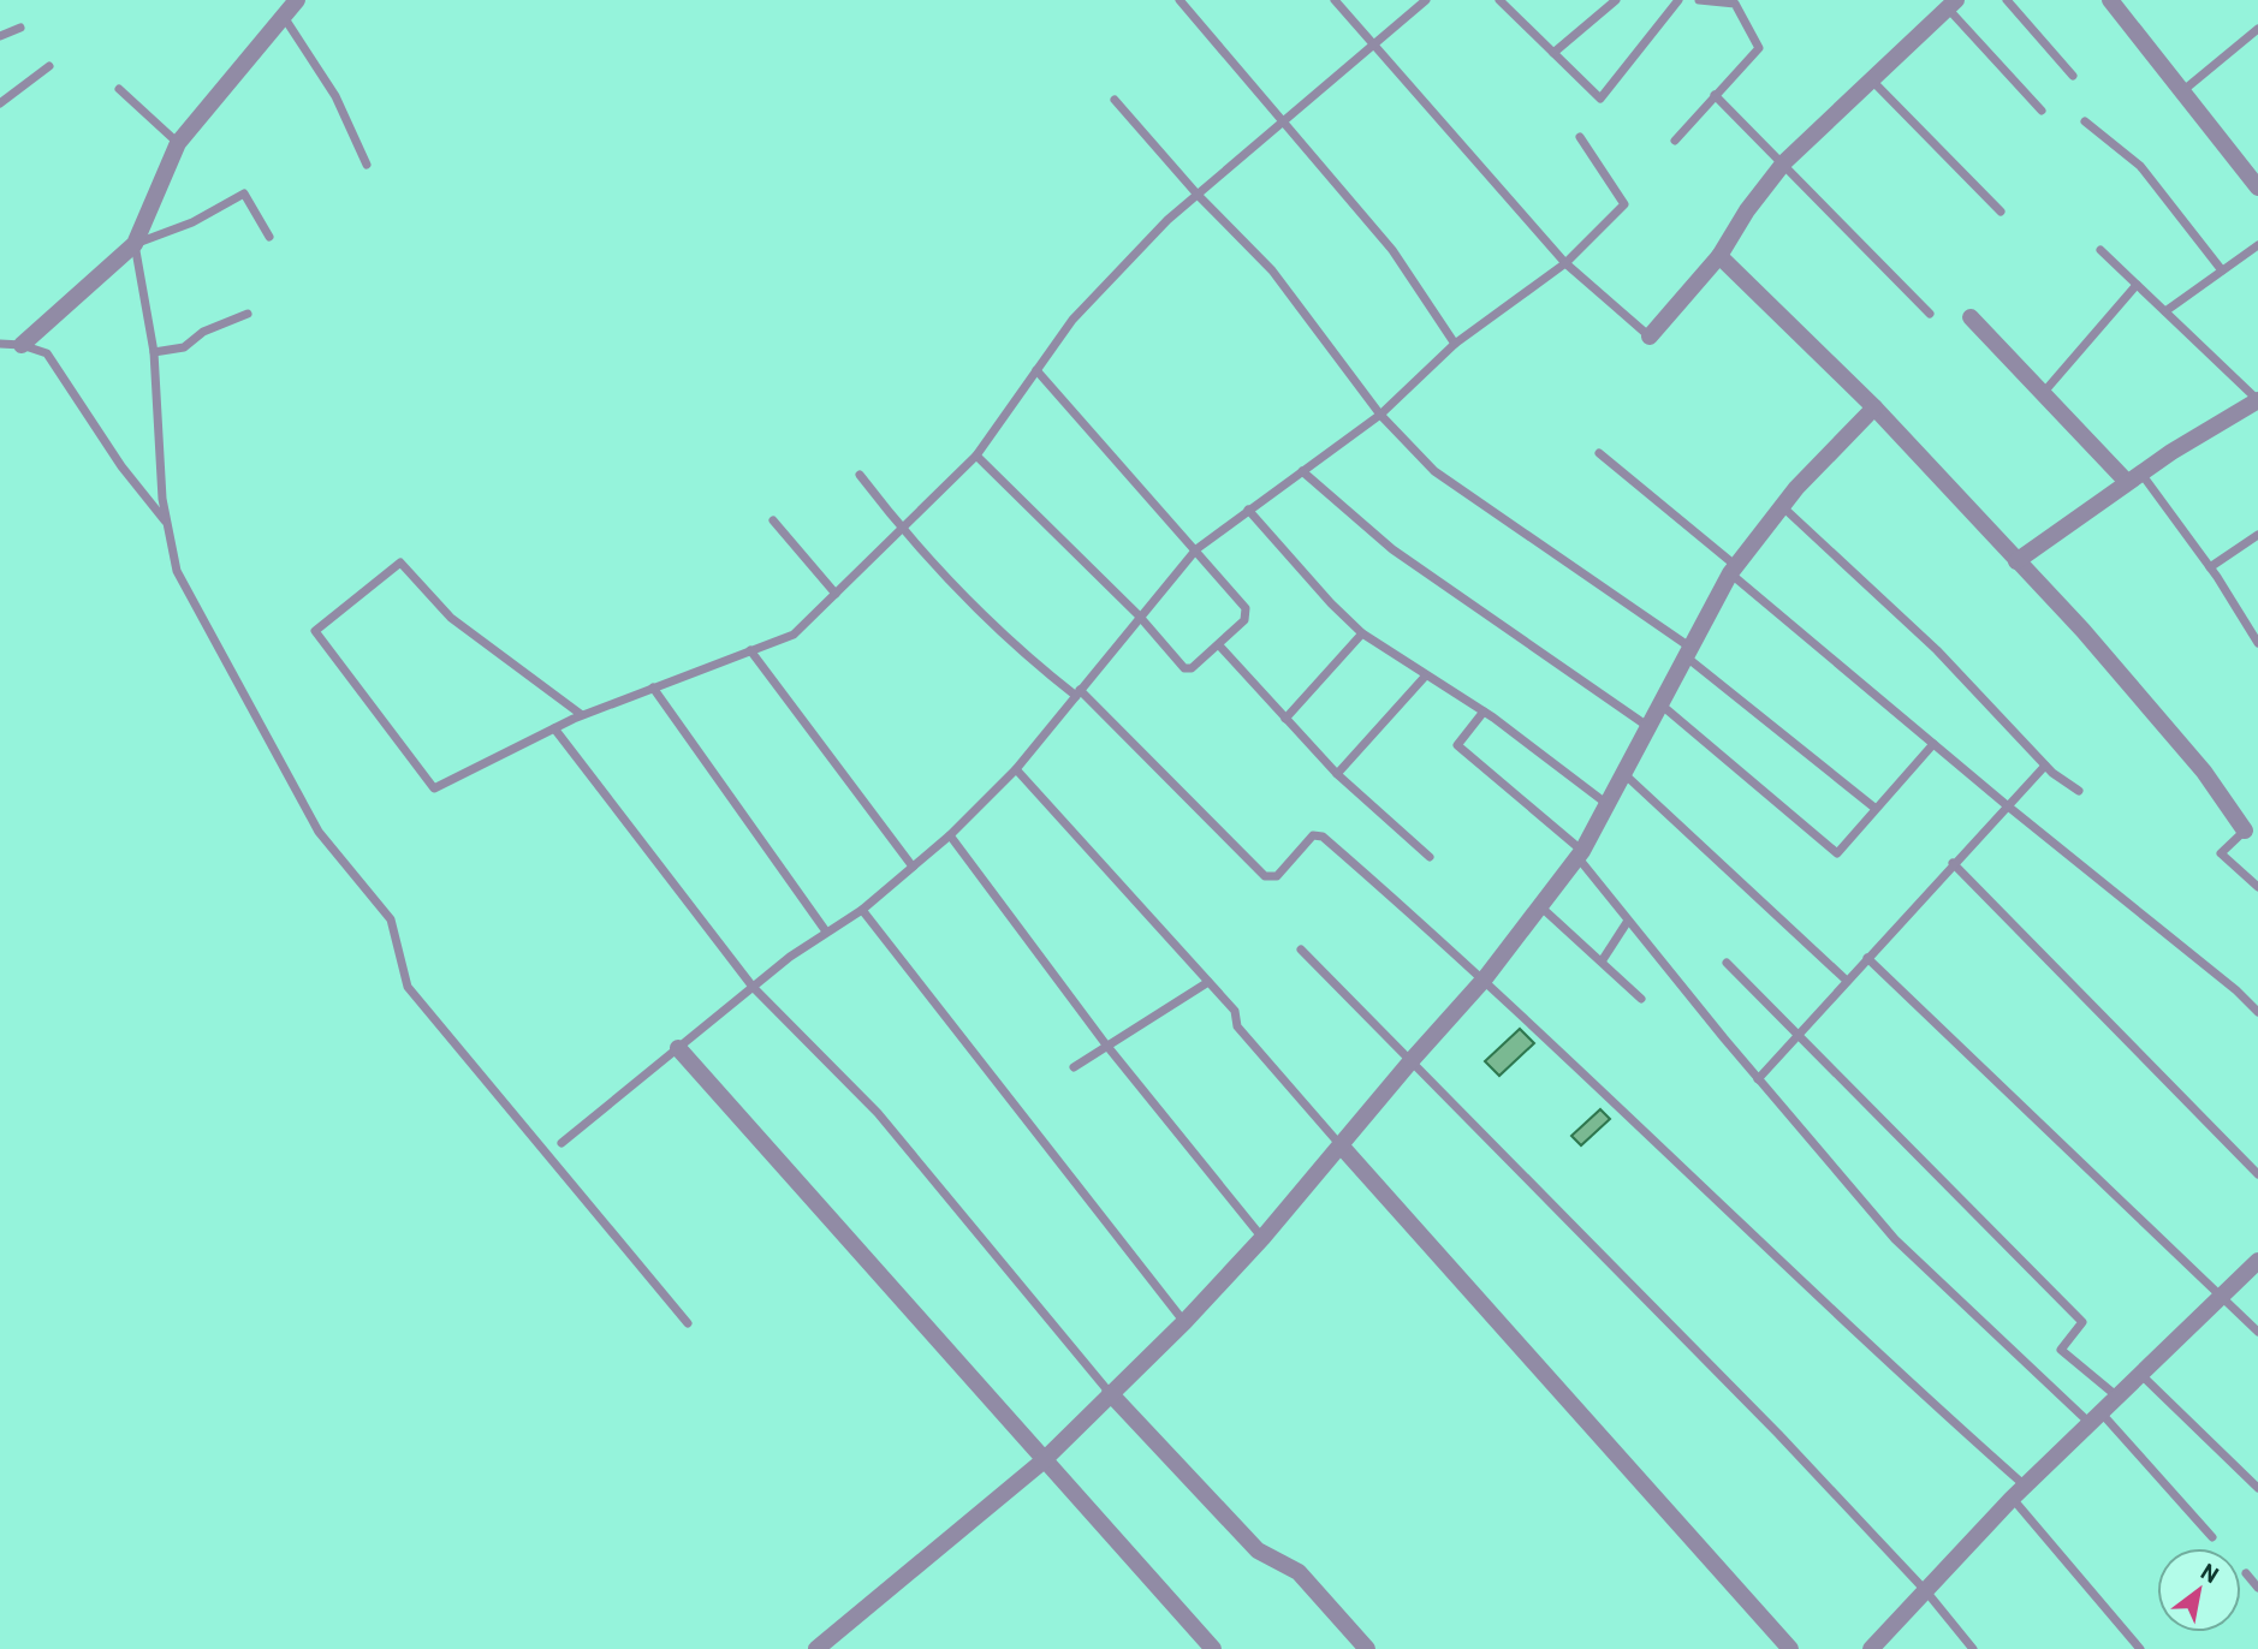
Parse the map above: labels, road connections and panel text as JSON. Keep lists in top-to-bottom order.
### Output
{
  "north": "top right"
}
